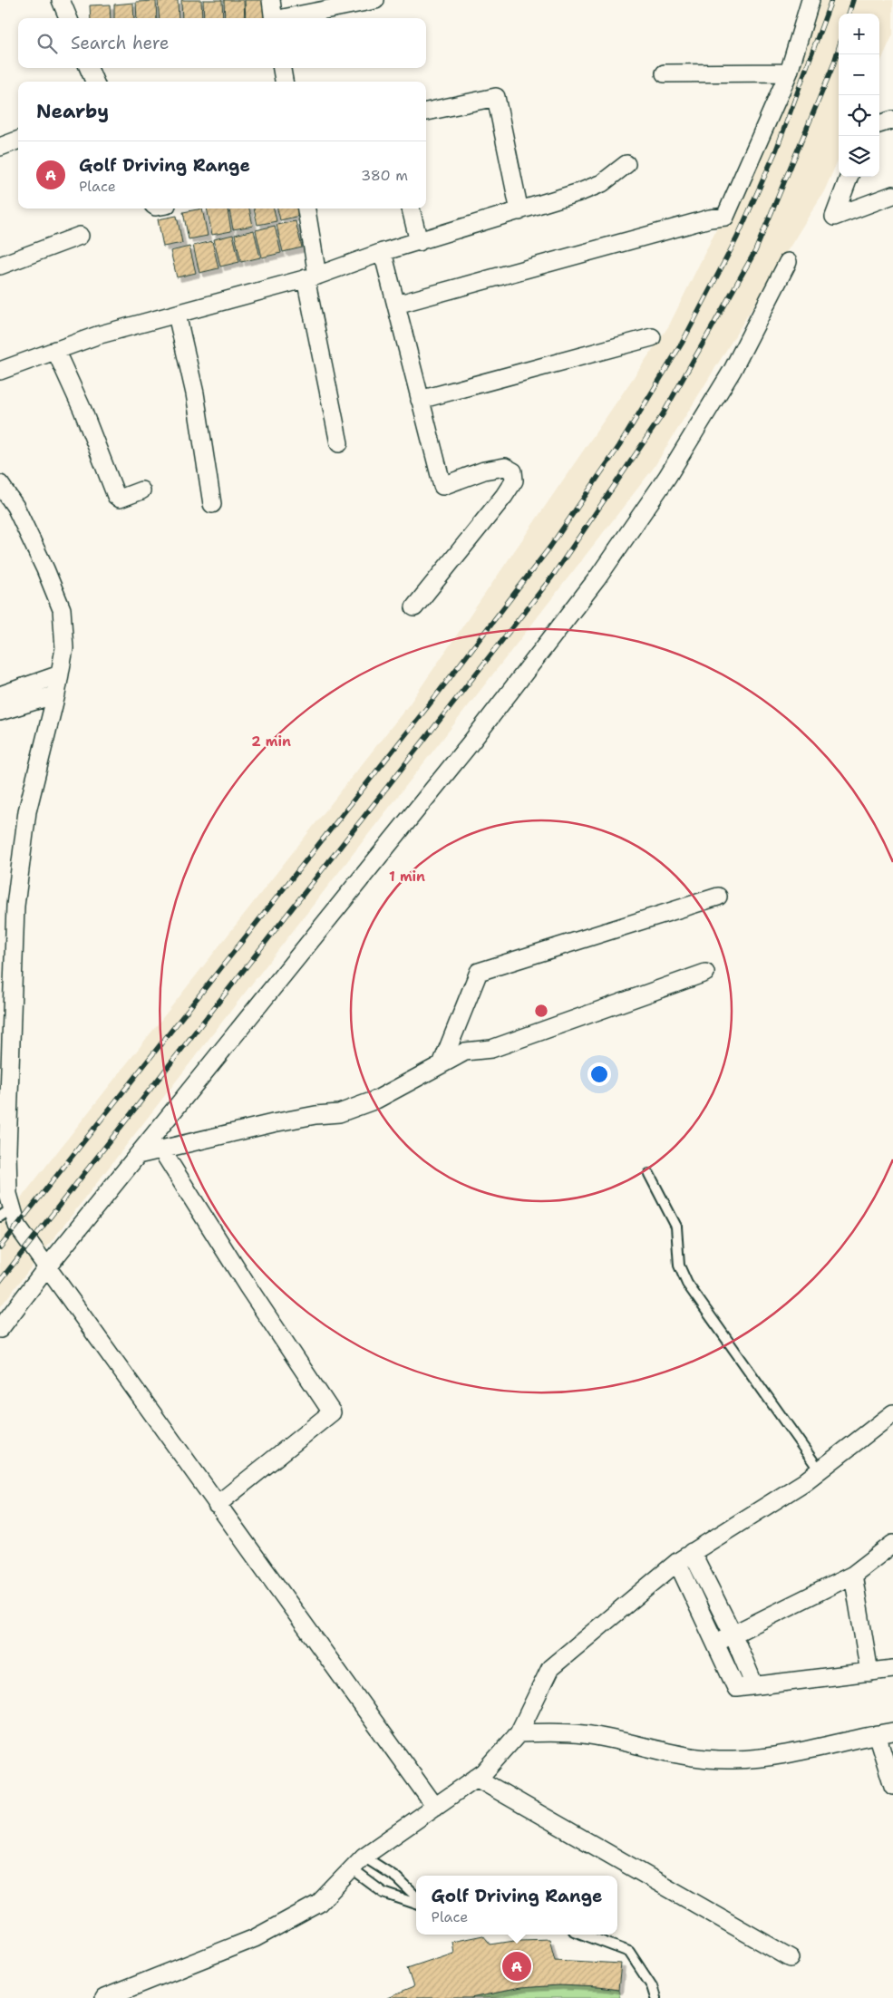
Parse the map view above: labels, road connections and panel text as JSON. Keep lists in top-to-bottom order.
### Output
{
  "page": {
    "map_buttons": ["+", "−"],
    "search": "Search here",
    "heading": "Nearby",
    "list": [
      {
        "mark": "A",
        "name": "Golf Driving Range",
        "note": "Place",
        "value": "380 m"
      }
    ],
    "popup": ["Golf Driving Range", "Place"],
    "pins": "A"
  },
  "rings": ["2 min", "1 min"]
}
